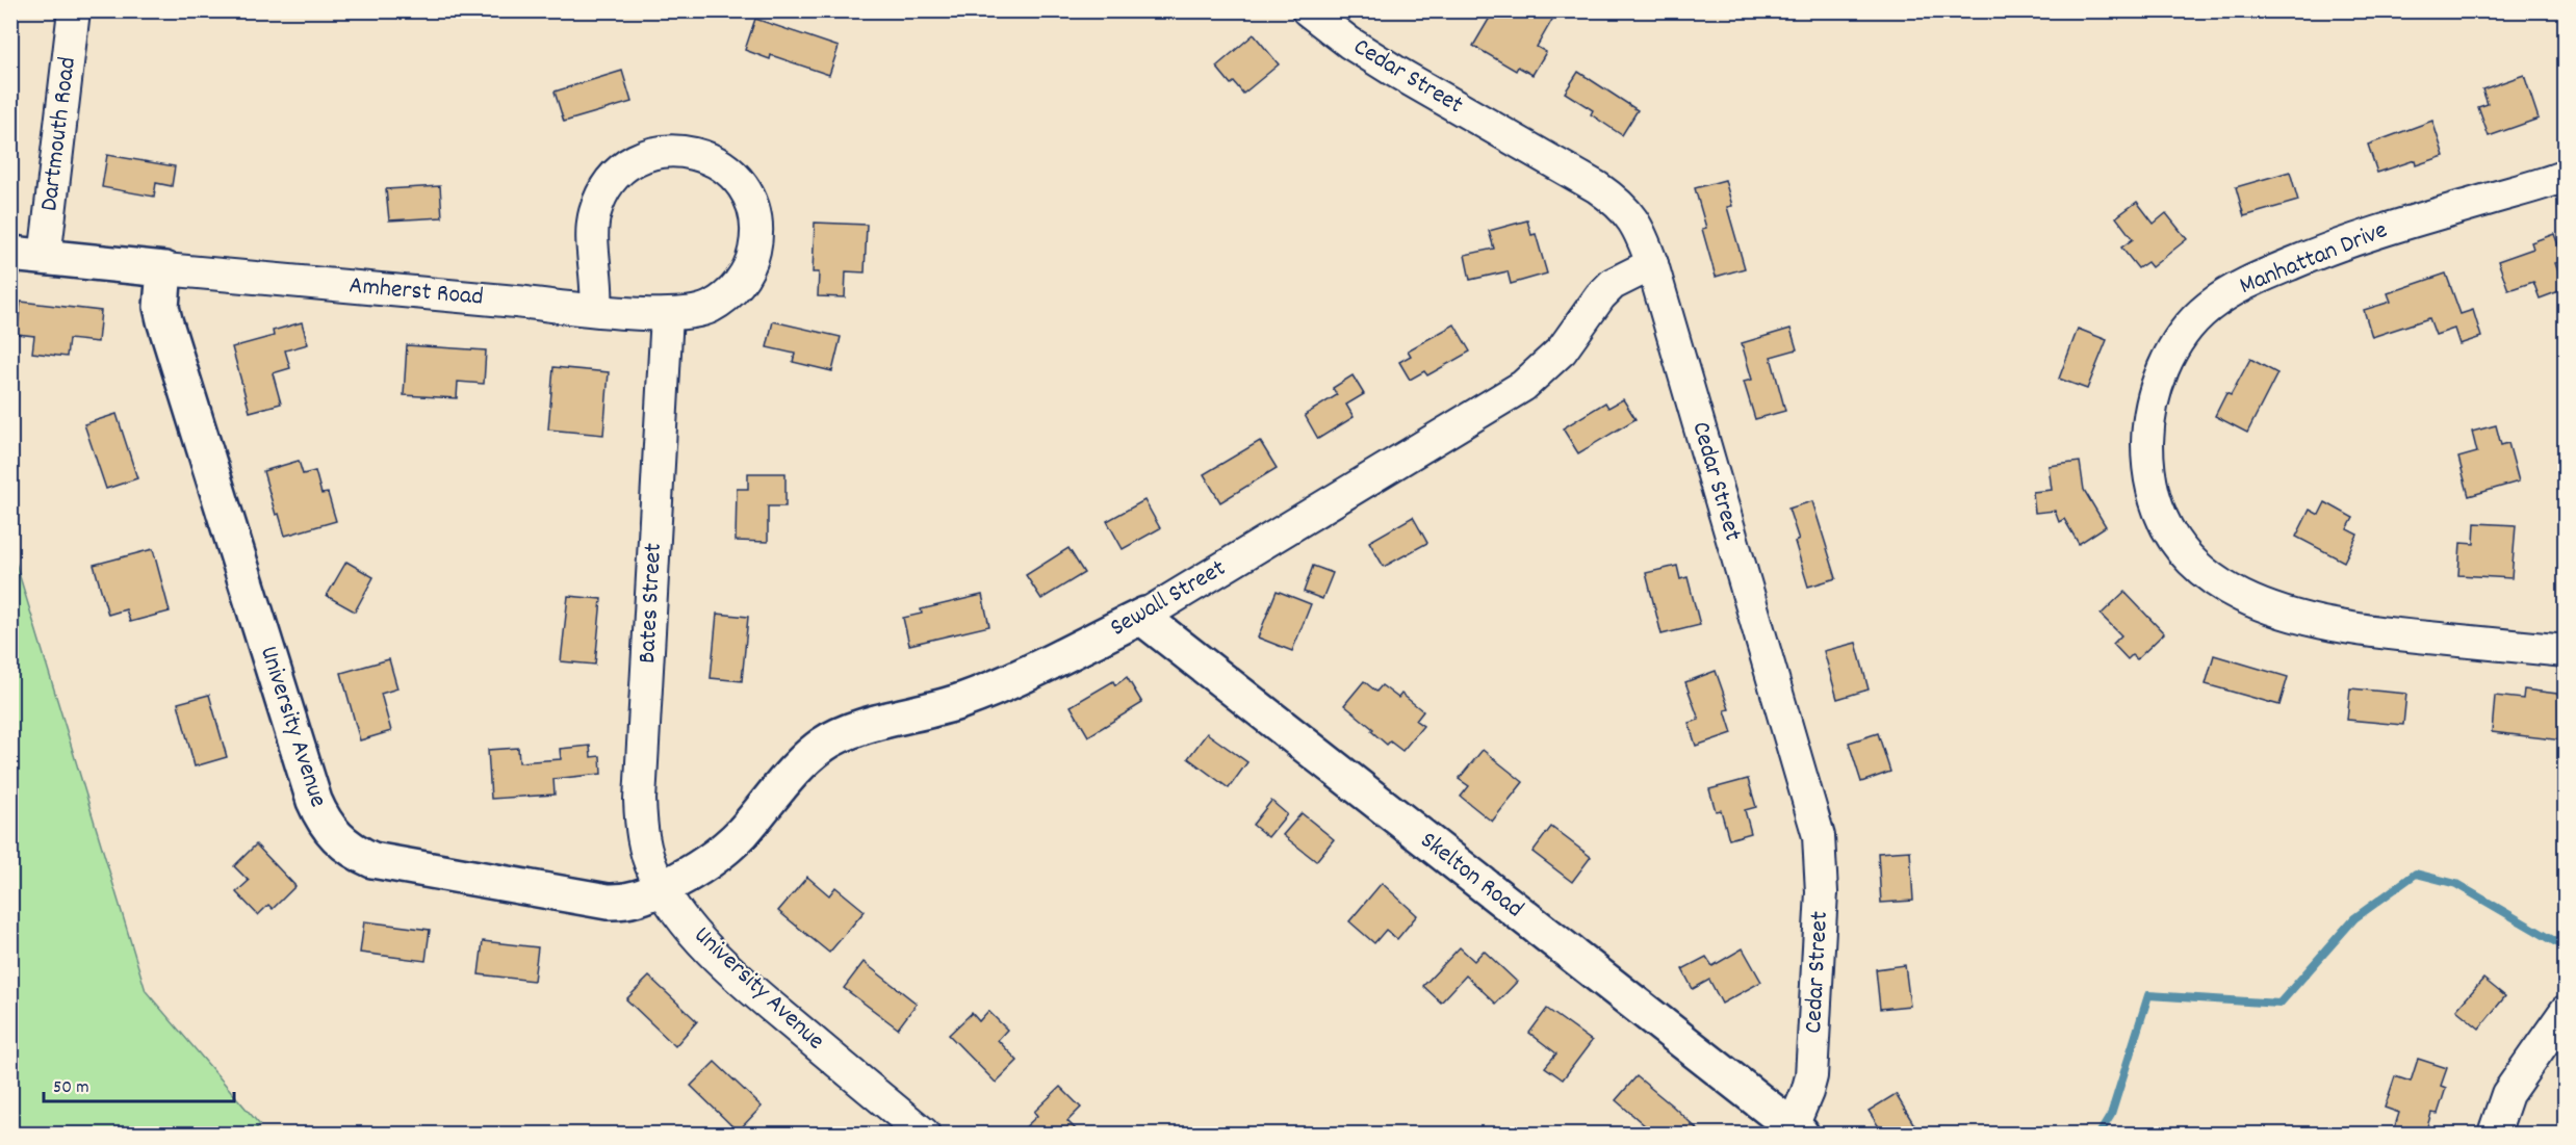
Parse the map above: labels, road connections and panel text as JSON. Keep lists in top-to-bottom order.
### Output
{
  "streets": {
    "street": [
      "Cedar Street",
      "Dartmouth Road",
      "Manhattan Drive",
      "Amherst Road",
      "Sewall Street",
      "Bates Street",
      "University Avenue",
      "Skelton Road"
    ]
  },
  "crossings": [
    ["Cedar Street", "Sewall Street"],
    ["Cedar Street", "Skelton Road"],
    ["Amherst Road", "Bates Street"],
    ["Amherst Road", "University Avenue"],
    ["Sewall Street", "Bates Street"],
    ["Sewall Street", "University Avenue"],
    ["Sewall Street", "Skelton Road"],
    ["Bates Street", "University Avenue"]
  ],
  "scale_bar": "50 m"
}
